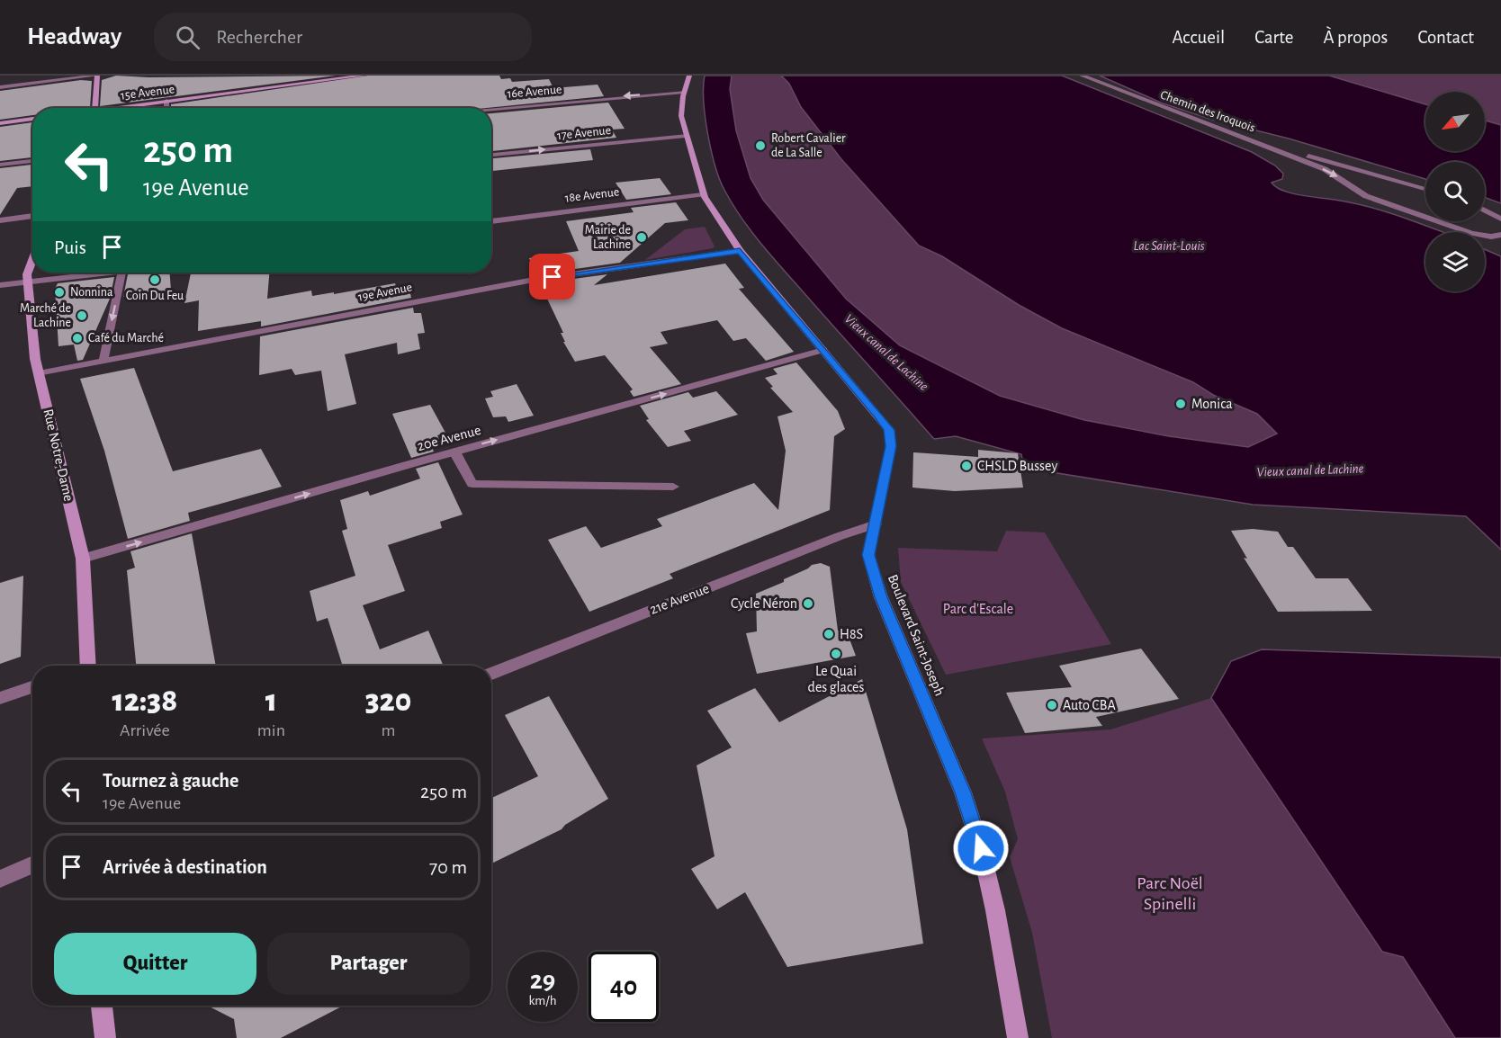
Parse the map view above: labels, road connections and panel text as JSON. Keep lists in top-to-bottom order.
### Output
{
  "streets": {
    "street": [
      "16e Avenue",
      "15e Avenue",
      "Chemin des Iroquois",
      "17e Avenue",
      "18e Avenue",
      "19e Avenue",
      "20e Avenue",
      "Rue Notre-Dame",
      "21e Avenue",
      "Boulevard Saint-Joseph"
    ]
  },
  "crossings": [
    ["16e Avenue", "Boulevard Saint-Joseph"],
    ["17e Avenue", "Boulevard Saint-Joseph"],
    ["18e Avenue", "Boulevard Saint-Joseph"],
    ["19e Avenue", "Rue Notre-Dame"],
    ["19e Avenue", "Boulevard Saint-Joseph"],
    ["20e Avenue", "Rue Notre-Dame"],
    ["20e Avenue", "Boulevard Saint-Joseph"],
    ["21e Avenue", "Boulevard Saint-Joseph"]
  ],
  "one_way": ["16e Avenue", "17e Avenue", "20e Avenue"],
  "water": ["Lac Saint-Louis", "Vieux canal de Lachine"],
  "parks": ["Parc d'Escale", "Parc Noël Spinelli"],
  "places": [
    "Robert Cavalier de La Salle",
    "Mairie de Lachine",
    "Coin Du Feu",
    "Nonnina",
    "Marché de Lachine",
    "Café du Marché",
    "Monica",
    "CHSLD Bussey",
    "Cycle Néron",
    "H8S",
    "Le Quai des glaces",
    "Auto CBA"
  ],
  "north": "bottom left",
  "page": {
    "header": "Headway",
    "search": "Rechercher",
    "nav": [
      "Accueil",
      "Carte",
      "À propos",
      "Contact"
    ],
    "turn": ["250 m", "19e Avenue"],
    "then": "Puis",
    "eta": [
      "12:38",
      "Arrivée",
      "1",
      "min",
      "320",
      "m"
    ],
    "list": [
      {
        "name": "Tournez à gauche",
        "note": "19e Avenue",
        "value": "250 m"
      },
      {
        "name": "Arrivée à destination",
        "value": "70 m"
      }
    ],
    "buttons": ["Quitter", "Partager"],
    "speed": "29 km/h",
    "limit": "40"
  }
}
